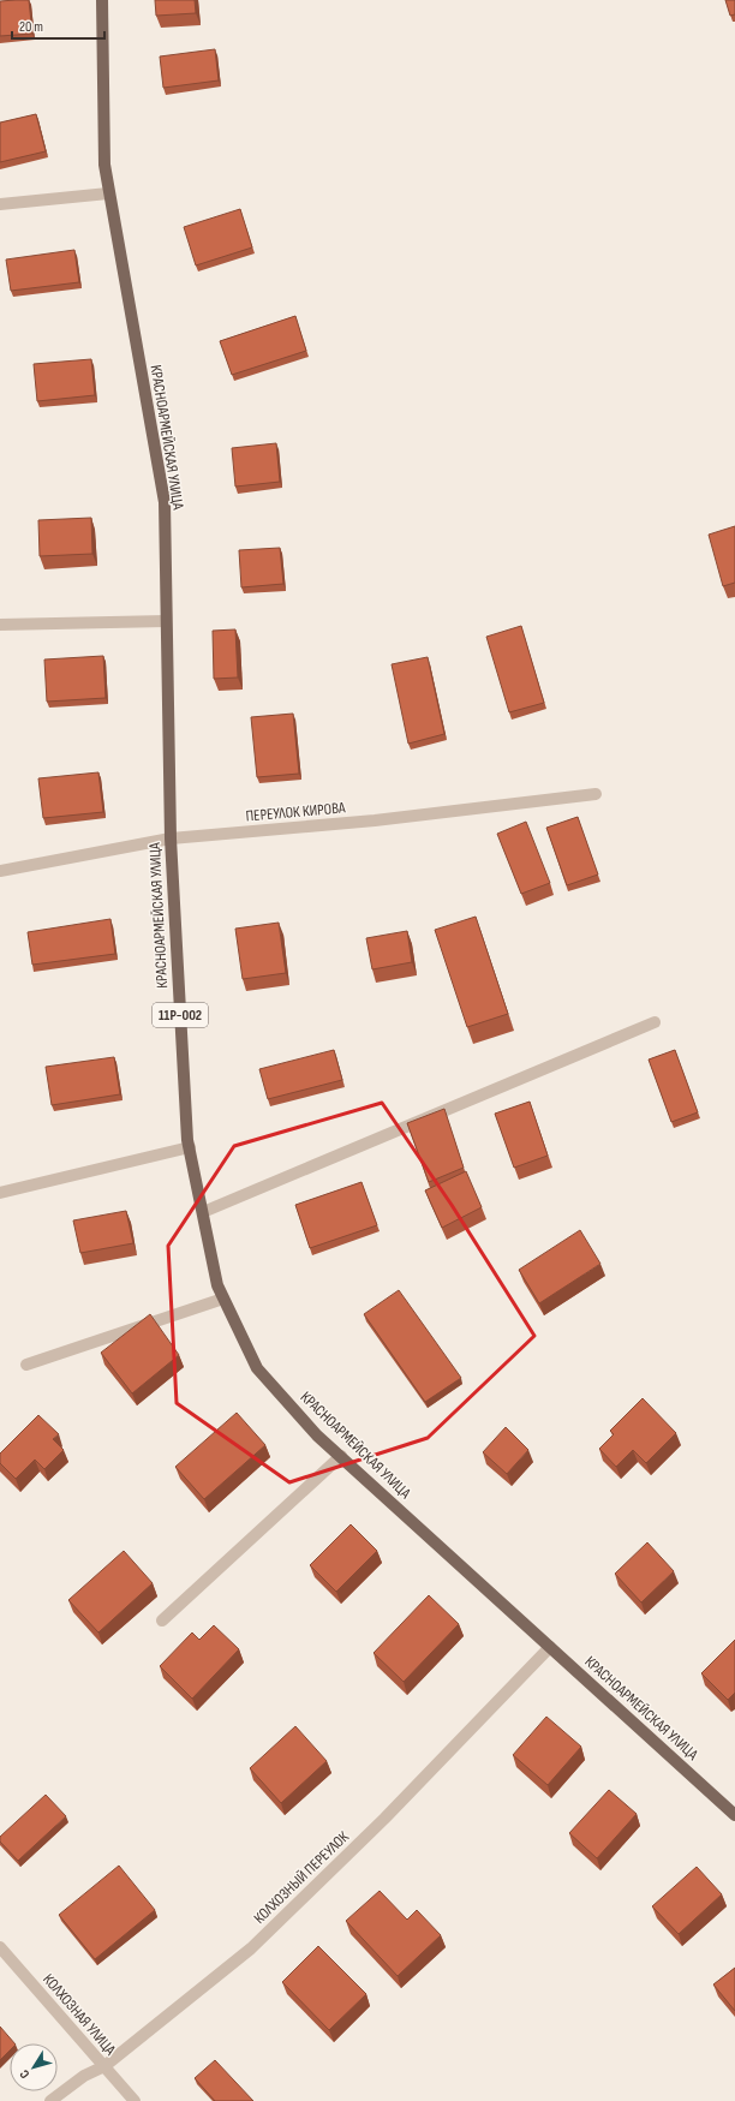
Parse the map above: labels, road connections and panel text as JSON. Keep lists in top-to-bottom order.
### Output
{
  "streets": {
    "main road": ["КРАСНОАРМЕЙСКАЯ УЛИЦА", "11Р-002"],
    "street": ["ПЕРЕУЛОК КИРОВА", "КОЛХОЗНЫЙ ПЕРЕУЛОК", "КОЛХОЗНАЯ УЛИЦА"]
  },
  "crossings": [
    ["КРАСНОАРМЕЙСКАЯ УЛИЦА", "ПЕРЕУЛОК КИРОВА"],
    ["КРАСНОАРМЕЙСКАЯ УЛИЦА", "КОЛХОЗНЫЙ ПЕРЕУЛОК"],
    ["КОЛХОЗНЫЙ ПЕРЕУЛОК", "КОЛХОЗНАЯ УЛИЦА"]
  ],
  "scale_bar": "20 m",
  "north": "bottom left"
}
